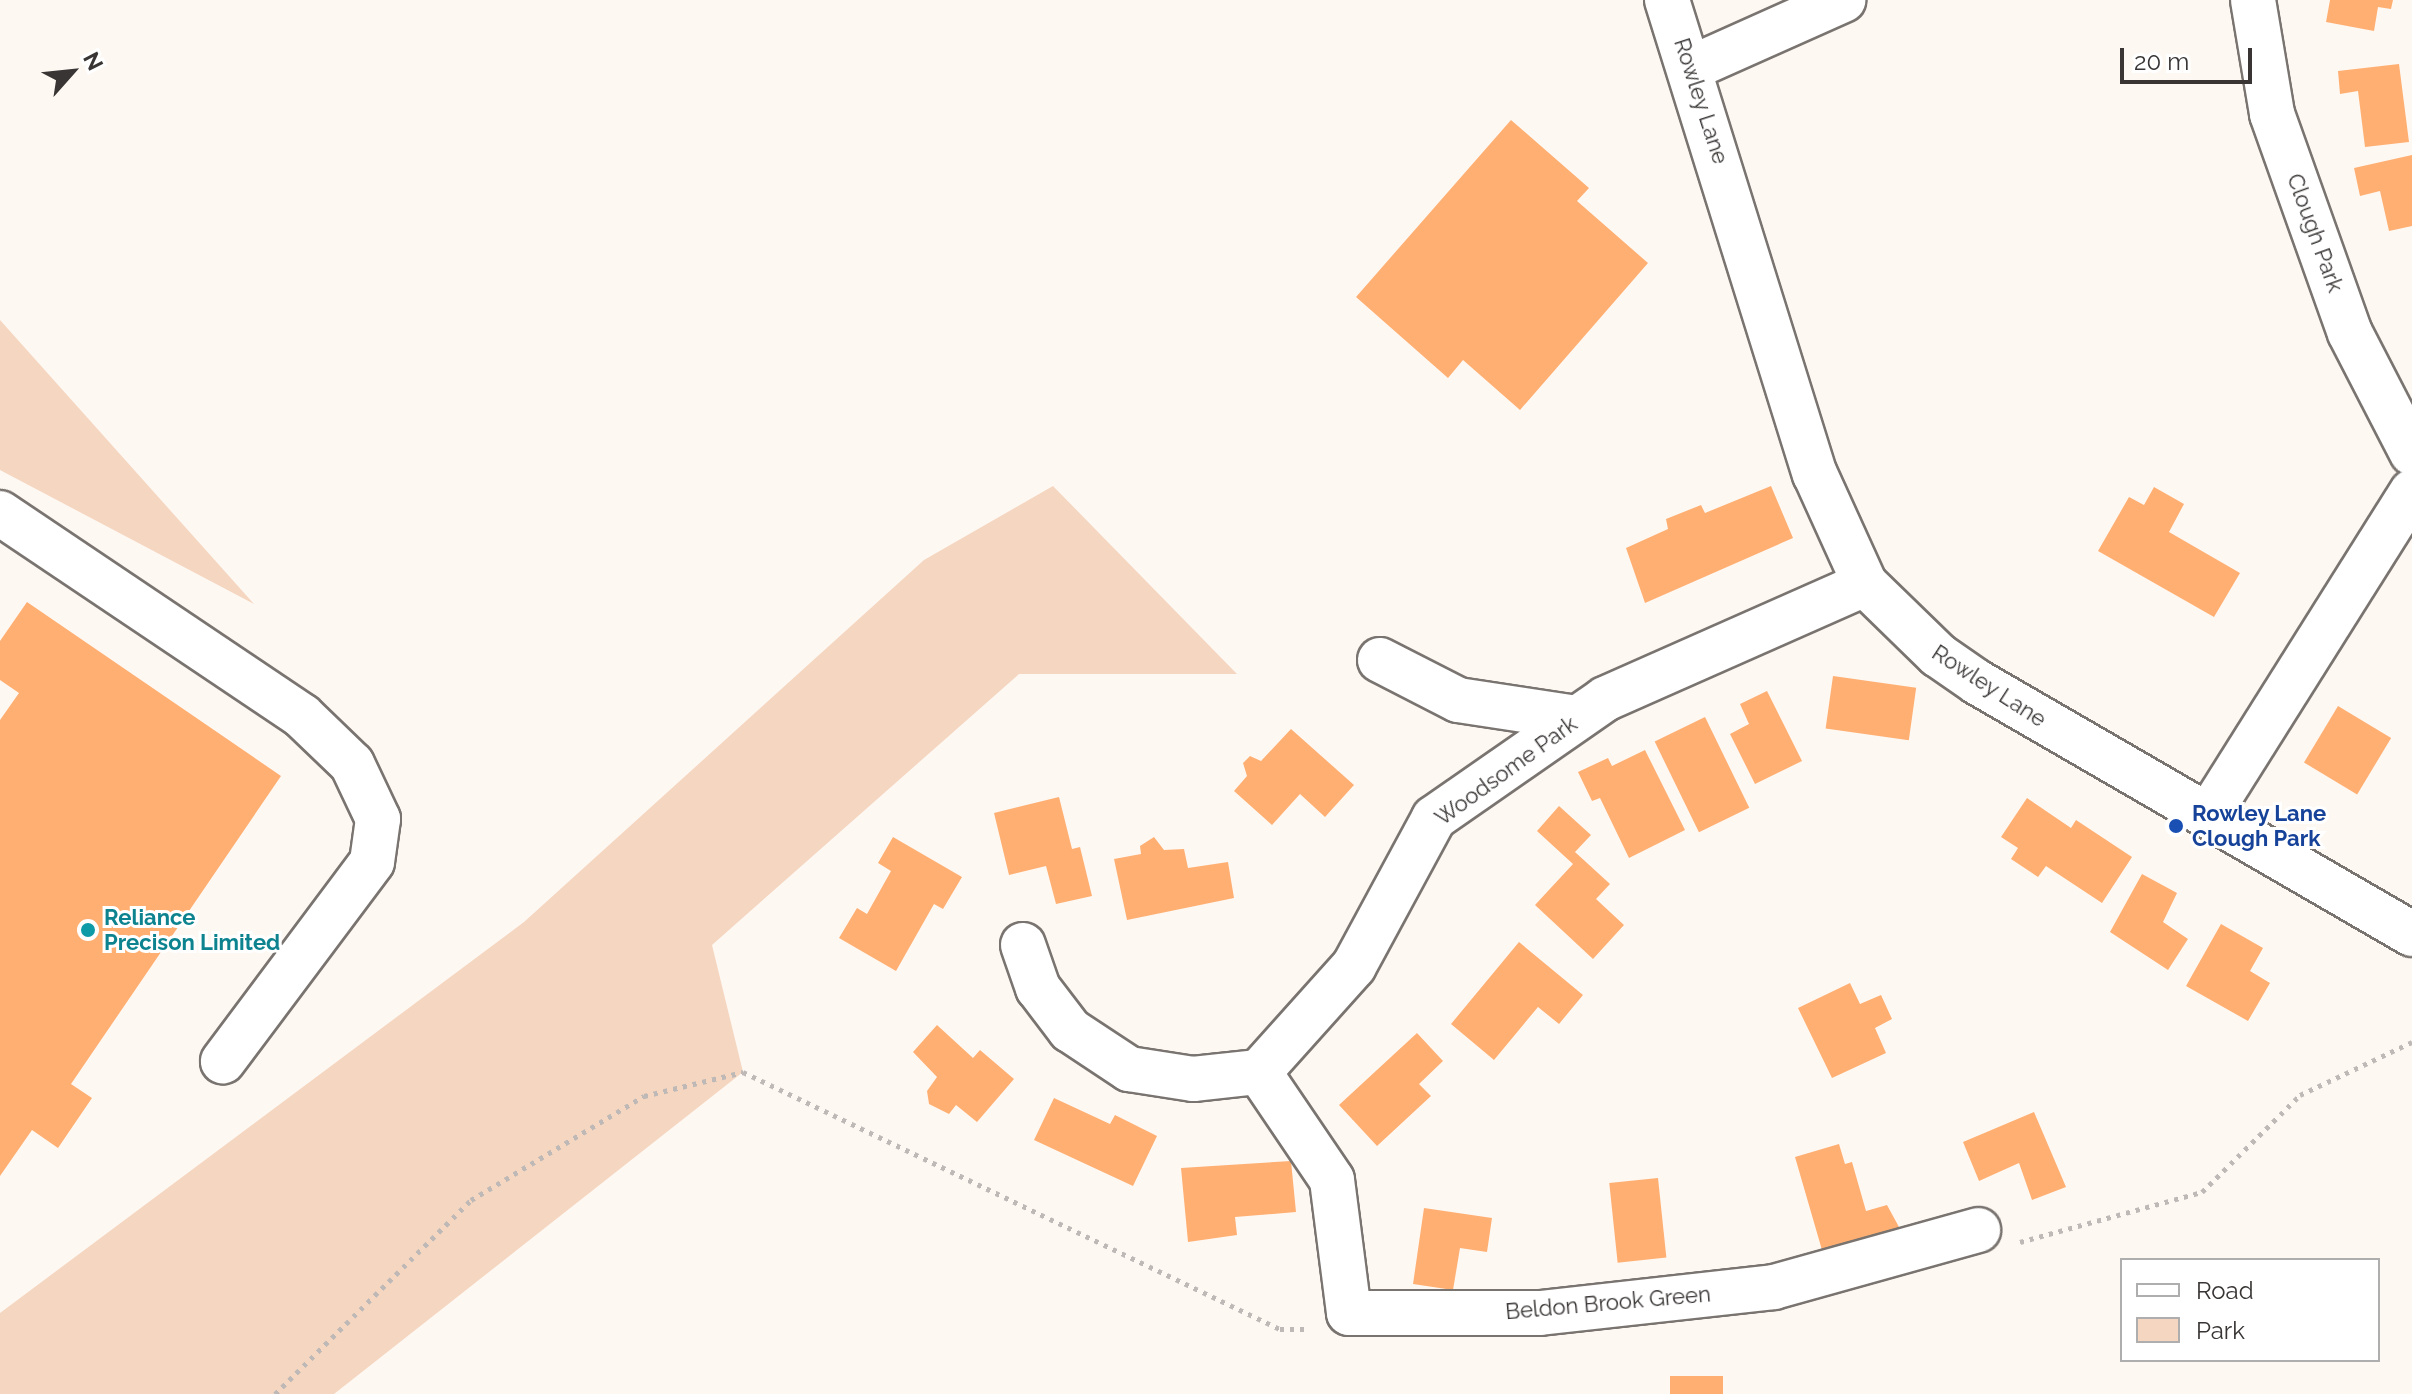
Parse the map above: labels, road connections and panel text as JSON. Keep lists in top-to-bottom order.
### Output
{
  "streets": {
    "street": [
      "Rowley Lane",
      "Clough Park",
      "Woodsome Park",
      "Beldon Brook Green"
    ]
  },
  "crossings": [
    ["Rowley Lane", "Woodsome Park"],
    ["Woodsome Park", "Beldon Brook Green"]
  ],
  "places": ["Rowley Lane Clough Park", "Reliance Precison Limited"],
  "legend": ["Road", "Park"],
  "scale_bar": "20 m",
  "north": "top right"
}
